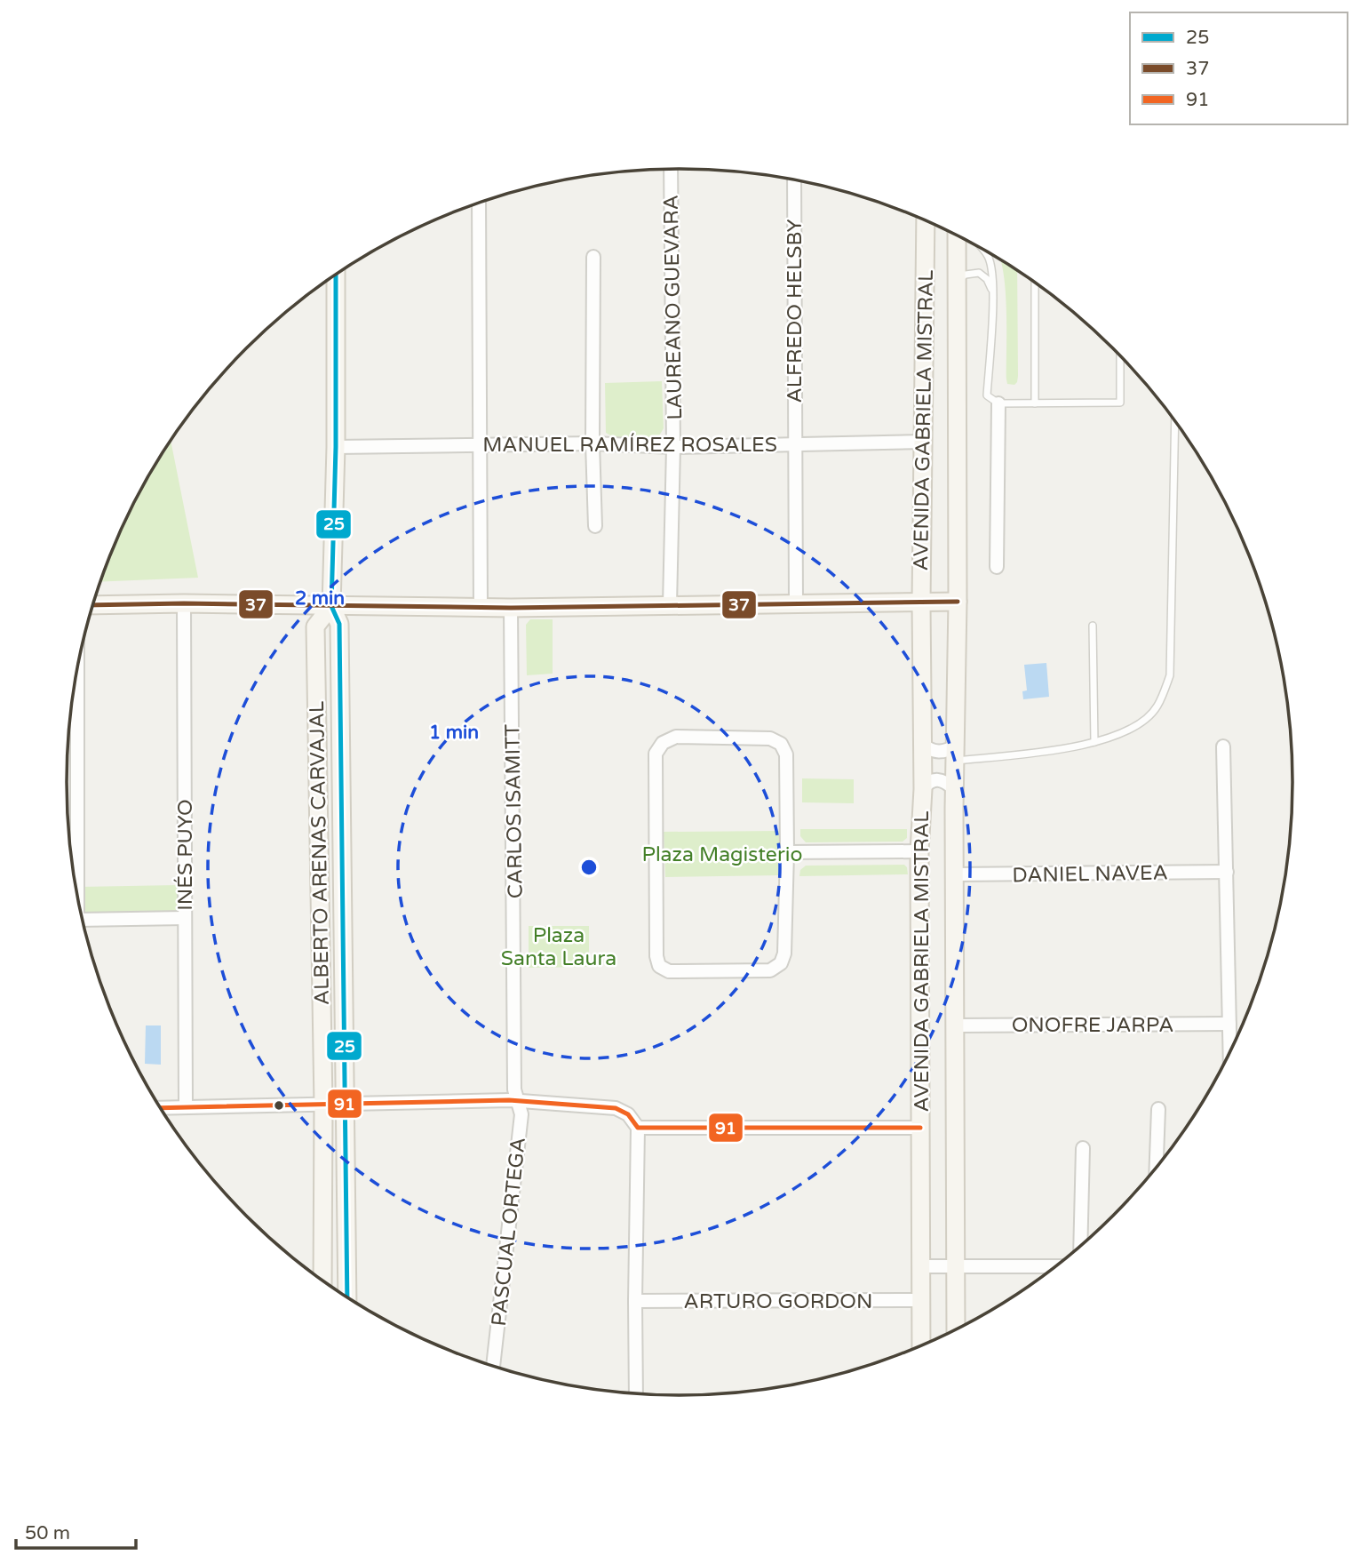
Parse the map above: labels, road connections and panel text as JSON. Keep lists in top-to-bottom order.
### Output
{
  "streets": {
    "street": [
      "LAUREANO GUEVARA",
      "ALFREDO HELSBY",
      "AVENIDA GABRIELA MISTRAL",
      "MANUEL RAMÍREZ ROSALES",
      "CARLOS ISAMITT",
      "ALBERTO ARENAS CARVAJAL",
      "INÉS PUYO",
      "DANIEL NAVEA",
      "ONOFRE JARPA",
      "PASCUAL ORTEGA",
      "ARTURO GORDON"
    ]
  },
  "crossings": [
    ["LAUREANO GUEVARA", "MANUEL RAMÍREZ ROSALES"],
    ["ALFREDO HELSBY", "MANUEL RAMÍREZ ROSALES"],
    ["AVENIDA GABRIELA MISTRAL", "MANUEL RAMÍREZ ROSALES"],
    ["AVENIDA GABRIELA MISTRAL", "DANIEL NAVEA"],
    ["AVENIDA GABRIELA MISTRAL", "ONOFRE JARPA"],
    ["AVENIDA GABRIELA MISTRAL", "ARTURO GORDON"],
    ["MANUEL RAMÍREZ ROSALES", "ALBERTO ARENAS CARVAJAL"],
    ["CARLOS ISAMITT", "PASCUAL ORTEGA"]
  ],
  "parks": ["Plaza Magisterio", "Plaza Santa Laura"],
  "lines": ["transit line 25", "transit line 37", "transit line 91"],
  "legend": ["25", "37", "91"],
  "scale_bar": "50 m",
  "rings": ["2 min", "1 min"]
}
